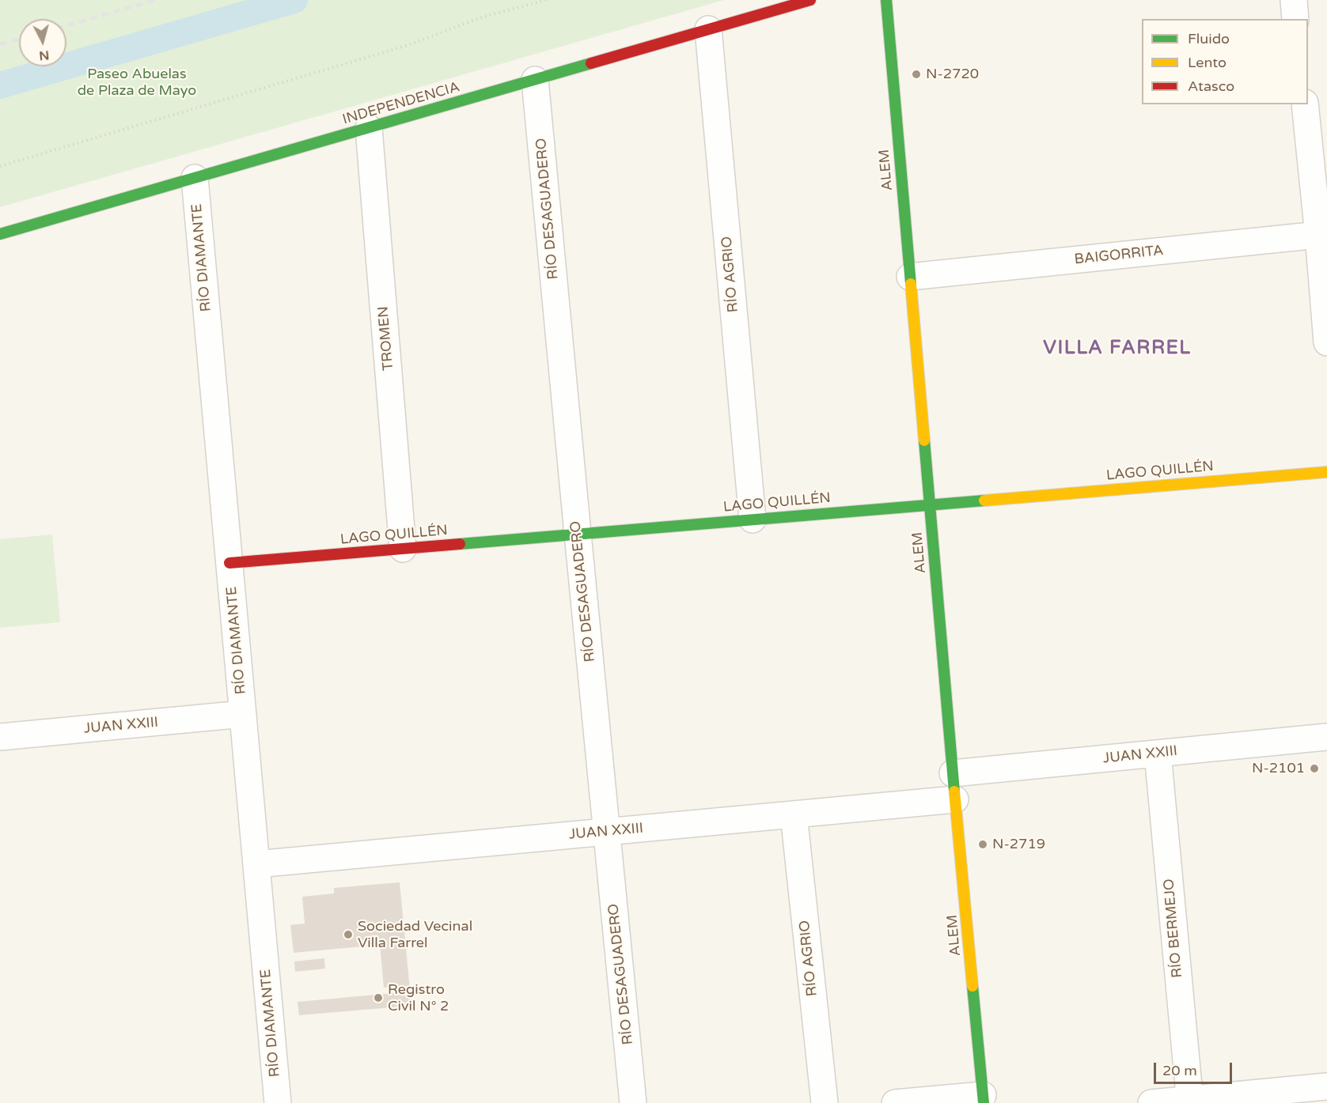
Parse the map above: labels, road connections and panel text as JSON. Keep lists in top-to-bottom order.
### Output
{
  "streets": {
    "street": [
      "INDEPENDENCIA",
      "ALEM",
      "RÍO DESAGUADERO",
      "BAIGORRITA",
      "RÍO DIAMANTE",
      "RÍO AGRIO",
      "TROMEN",
      "LAGO QUILLÉN",
      "JUAN XXIII",
      "RÍO BERMEJO"
    ]
  },
  "crossings": [
    ["INDEPENDENCIA", "RÍO DESAGUADERO"],
    ["INDEPENDENCIA", "RÍO DIAMANTE"],
    ["INDEPENDENCIA", "RÍO AGRIO"],
    ["INDEPENDENCIA", "TROMEN"],
    ["ALEM", "BAIGORRITA"],
    ["ALEM", "LAGO QUILLÉN"],
    ["ALEM", "JUAN XXIII"],
    ["RÍO DESAGUADERO", "LAGO QUILLÉN"],
    ["RÍO DESAGUADERO", "JUAN XXIII"],
    ["RÍO DIAMANTE", "LAGO QUILLÉN"],
    ["RÍO DIAMANTE", "JUAN XXIII"],
    ["RÍO AGRIO", "LAGO QUILLÉN"],
    ["RÍO AGRIO", "JUAN XXIII"],
    ["TROMEN", "LAGO QUILLÉN"],
    ["JUAN XXIII", "RÍO BERMEJO"]
  ],
  "districts": ["VILLA FARREL"],
  "parks": ["Paseo Abuelas de Plaza de Mayo"],
  "places": [
    "N-2720",
    "N-2101",
    "N-2719",
    "Sociedad Vecinal Villa Farrel",
    "Registro Civil N° 2"
  ],
  "legend": ["Fluido", "Lento", "Atasco"],
  "scale_bar": "20 m",
  "north": "bottom"
}
